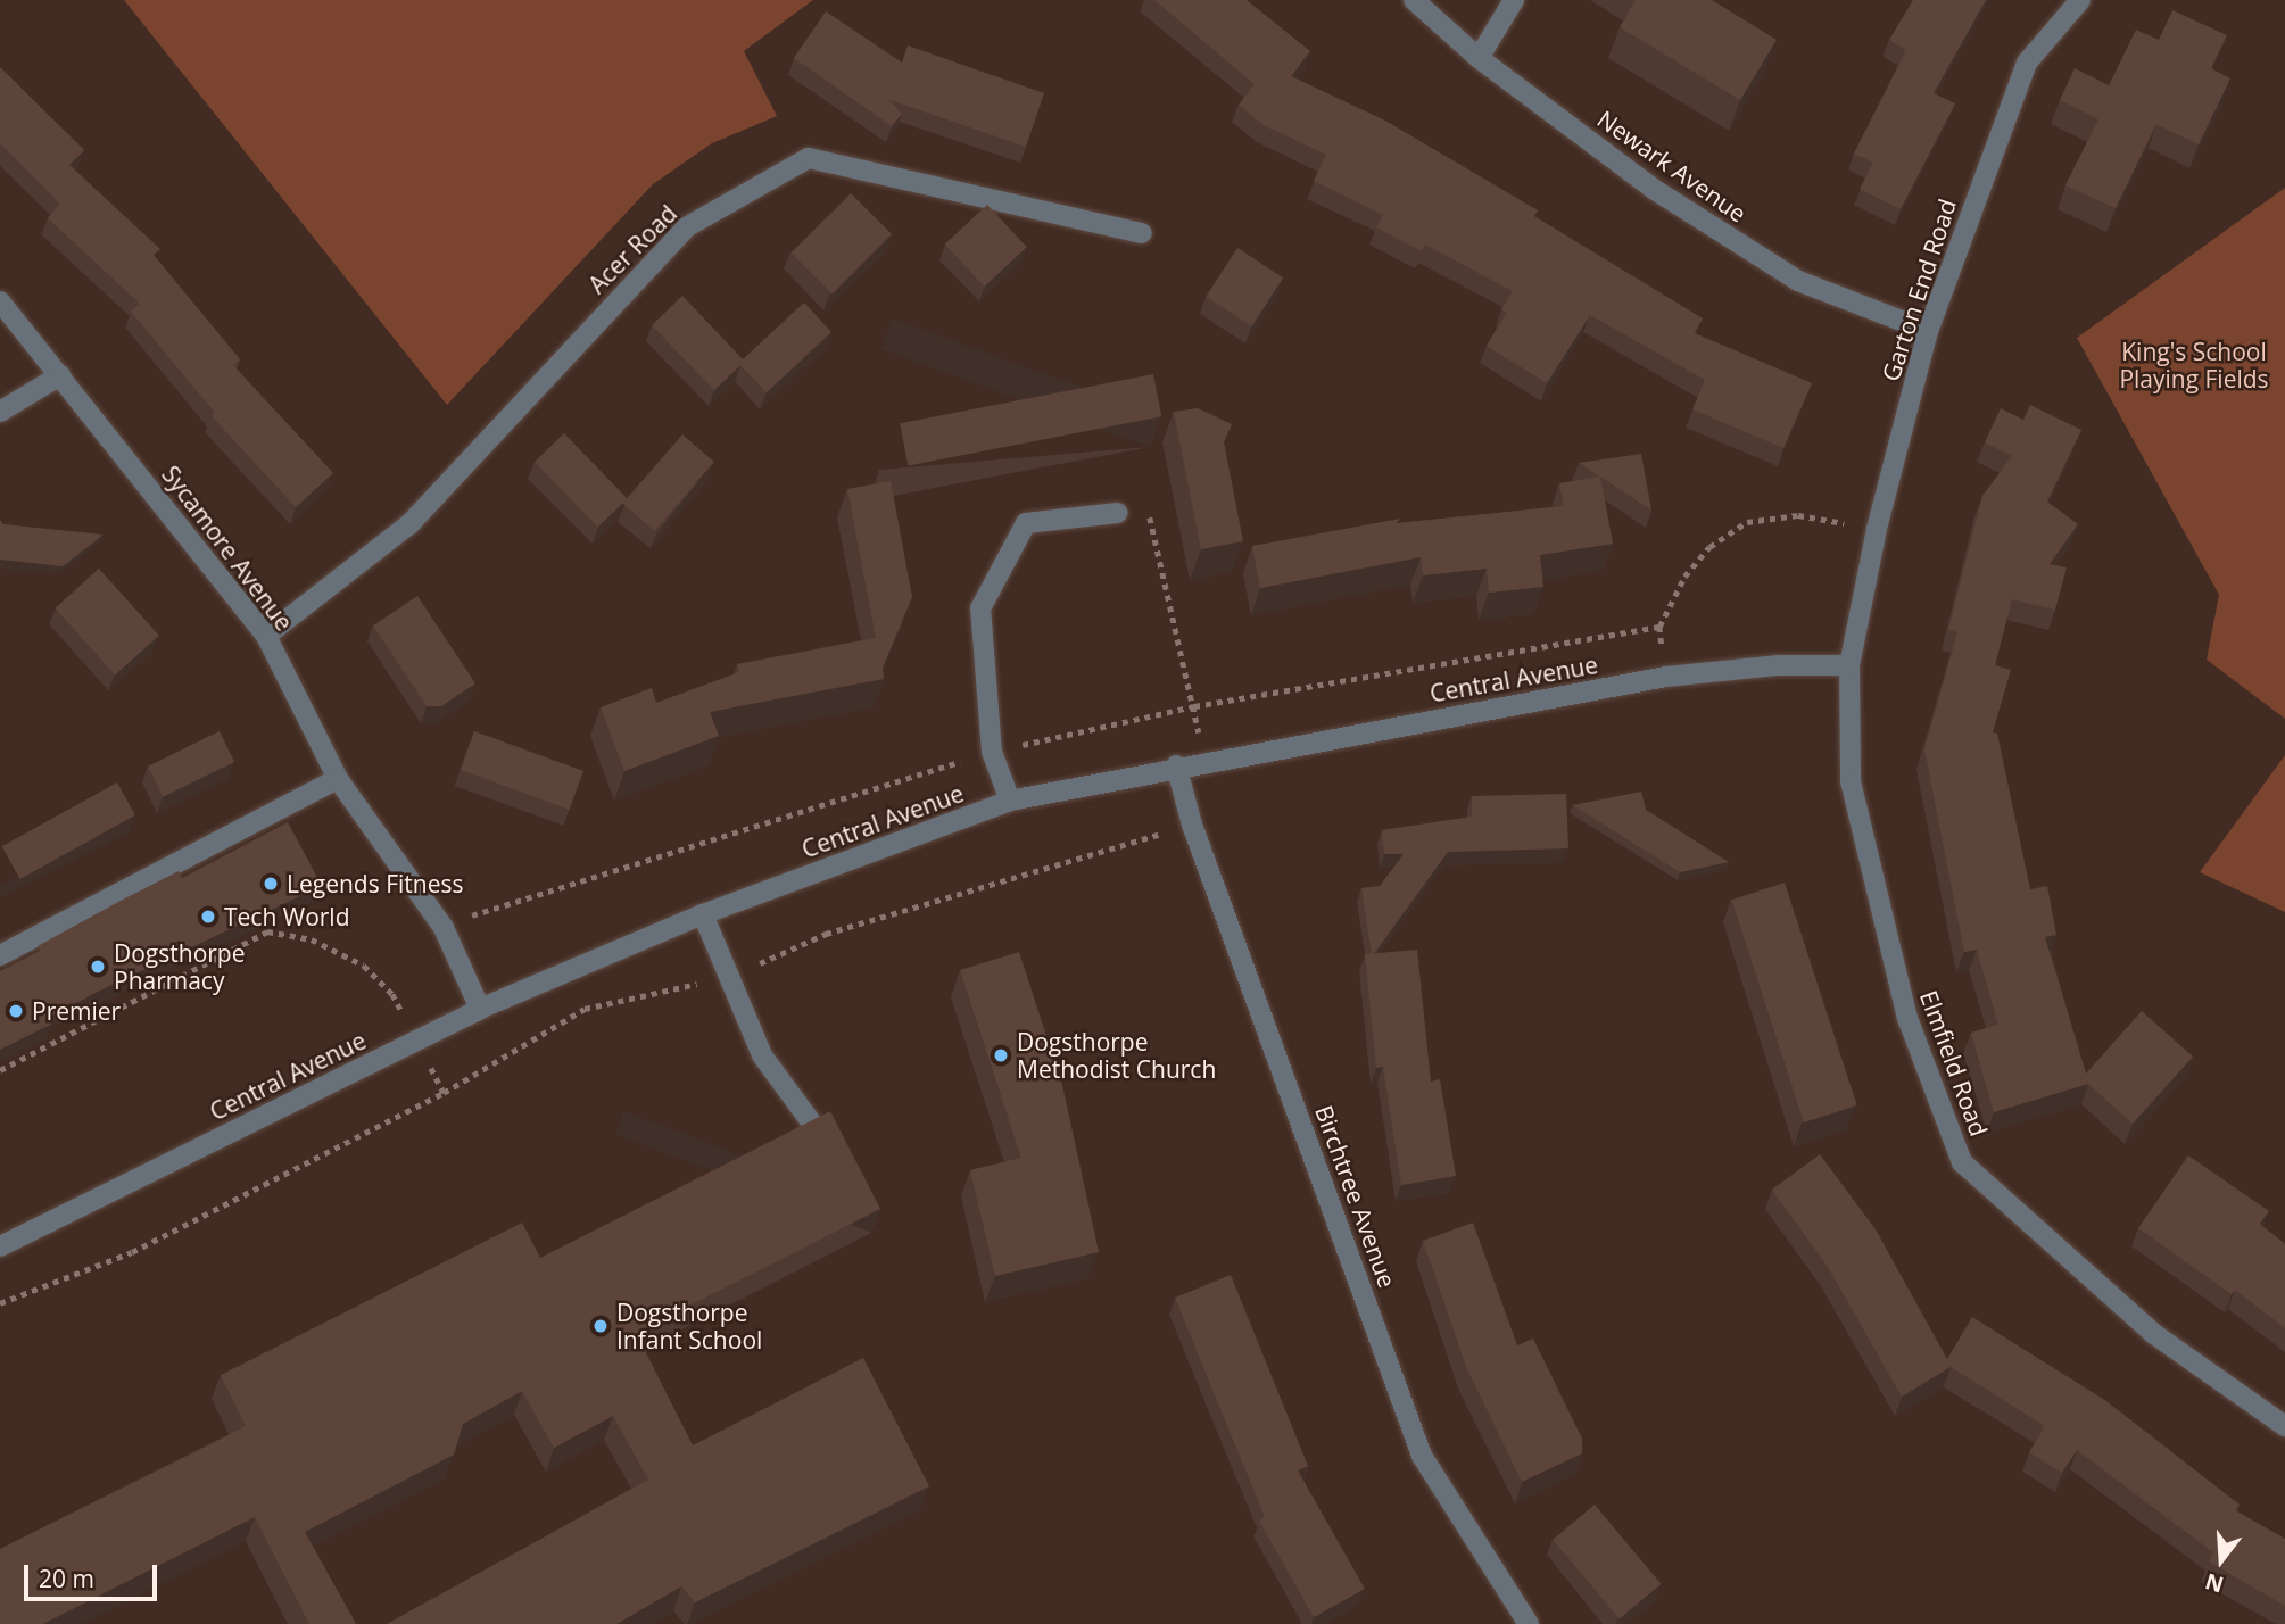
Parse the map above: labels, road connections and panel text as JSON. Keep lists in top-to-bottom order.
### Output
{
  "streets": {
    "street": [
      "Newark Avenue",
      "Acer Road",
      "Garton End Road",
      "Sycamore Avenue",
      "Central Avenue",
      "Elmfield Road",
      "Birchtree Avenue"
    ]
  },
  "crossings": [
    ["Newark Avenue", "Garton End Road"],
    ["Acer Road", "Sycamore Avenue"],
    ["Garton End Road", "Central Avenue"],
    ["Garton End Road", "Elmfield Road"],
    ["Sycamore Avenue", "Central Avenue"],
    ["Central Avenue", "Elmfield Road"],
    ["Central Avenue", "Birchtree Avenue"]
  ],
  "parks": ["King's School Playing Fields"],
  "places": [
    "Legends Fitness",
    "Tech World",
    "Dogsthorpe Pharmacy",
    "Premier",
    "Dogsthorpe Methodist Church",
    "Dogsthorpe Infant School"
  ],
  "scale_bar": "20 m",
  "north": "bottom"
}
